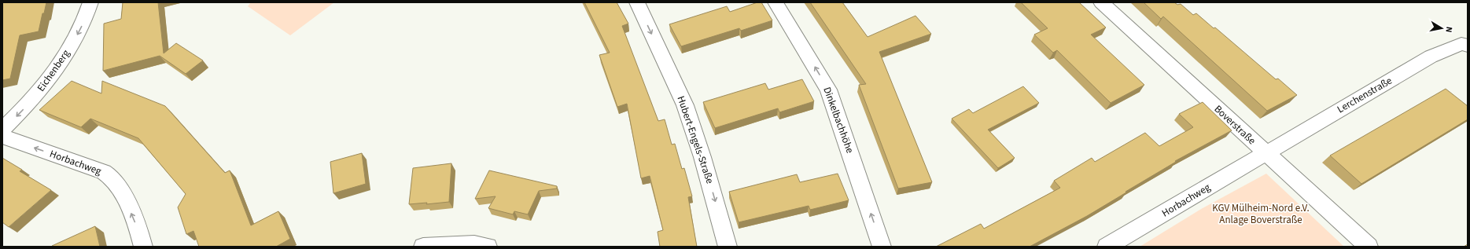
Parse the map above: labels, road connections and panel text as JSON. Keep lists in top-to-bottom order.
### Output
{
  "streets": {
    "street": [
      "Eichenberg",
      "Lerchenstraße",
      "Dinkelbachhöhe",
      "Boverstraße",
      "Hubert-Engels-Straße",
      "Horbachweg"
    ]
  },
  "crossings": [
    ["Lerchenstraße", "Boverstraße"],
    ["Lerchenstraße", "Horbachweg"],
    ["Boverstraße", "Horbachweg"]
  ],
  "one_way": [
    "Eichenberg",
    "Dinkelbachhöhe",
    "Hubert-Engels-Straße",
    "Horbachweg"
  ],
  "parks": ["KGV Mülheim-Nord e.V. Anlage Boverstraße"],
  "north": "right"
}
